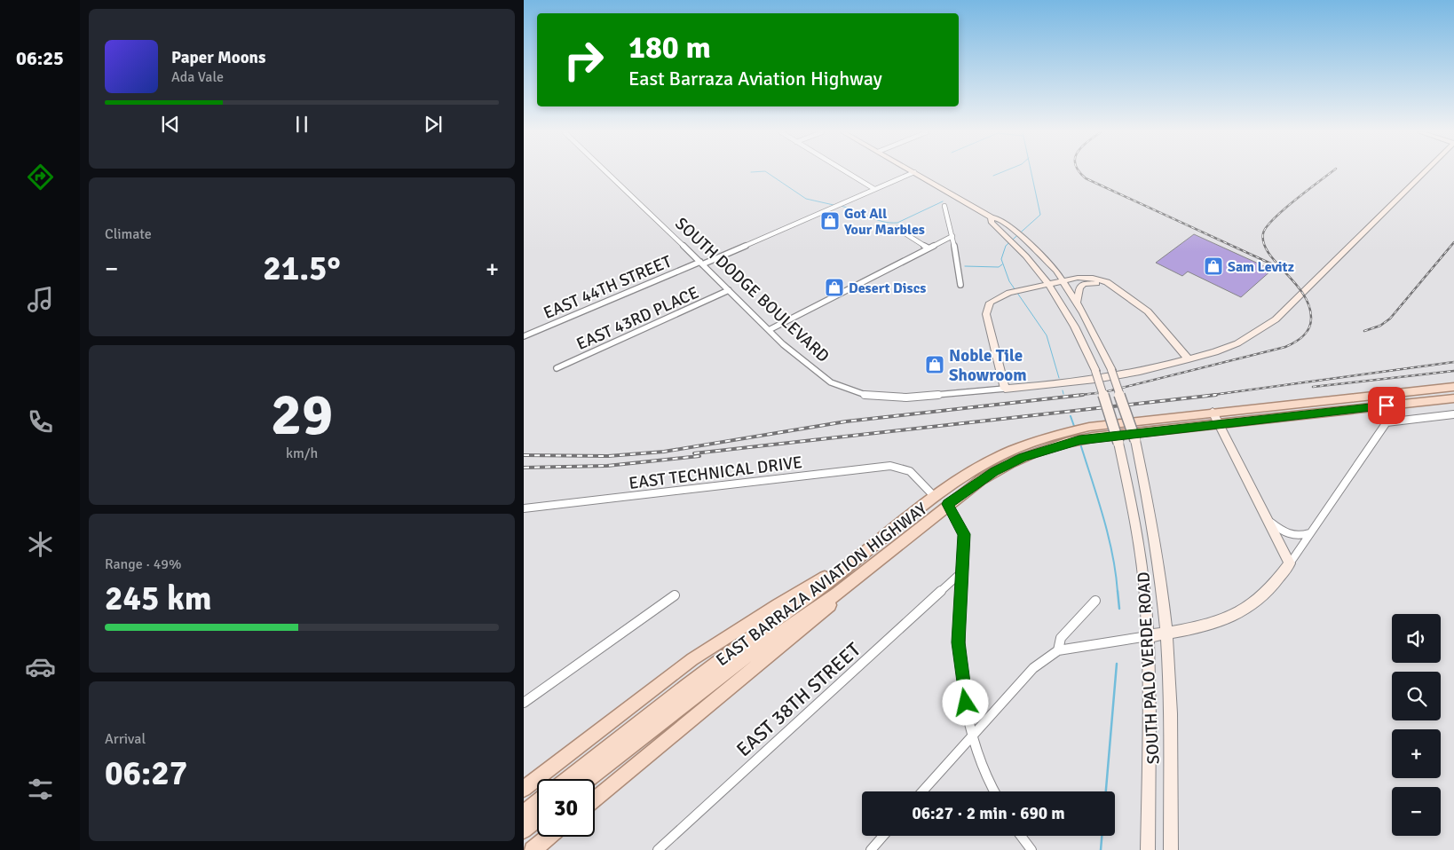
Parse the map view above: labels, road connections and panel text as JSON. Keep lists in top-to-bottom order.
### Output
{
  "streets": {
    "main road": ["EAST BARRAZA AVIATION HIGHWAY", "SOUTH PALO VERDE ROAD"],
    "street": [
      "EAST 44TH STREET",
      "SOUTH DODGE BOULEVARD",
      "EAST 43RD PLACE",
      "EAST TECHNICAL DRIVE",
      "EAST 38TH STREET"
    ]
  },
  "crossings": [
    ["EAST 44TH STREET", "SOUTH DODGE BOULEVARD"],
    ["EAST 44TH STREET", "SOUTH PALO VERDE ROAD"],
    ["SOUTH DODGE BOULEVARD", "EAST 43RD PLACE"],
    ["EAST TECHNICAL DRIVE", "EAST BARRAZA AVIATION HIGHWAY"]
  ],
  "places": {
    "shop": [
      "Got All Your Marbles",
      "Sam Levitz",
      "Desert Discs",
      "Noble Tile Showroom"
    ]
  },
  "page": {
    "tabs": "06:25",
    "turn": ["180 m", "East Barraza Aviation Highway"],
    "song": ["Paper Moons", "Ada Vale"],
    "tile": [
      "Climate",
      ["29", "km/h"],
      ["Range · 49%", "245 km"],
      ["Arrival", "06:27"]
    ],
    "heat": ["−", "21.5°", "+"],
    "map_buttons": ["+", "−"],
    "limit": "30",
    "trip": "06:27 · 2 min · 690 m"
  }
}
